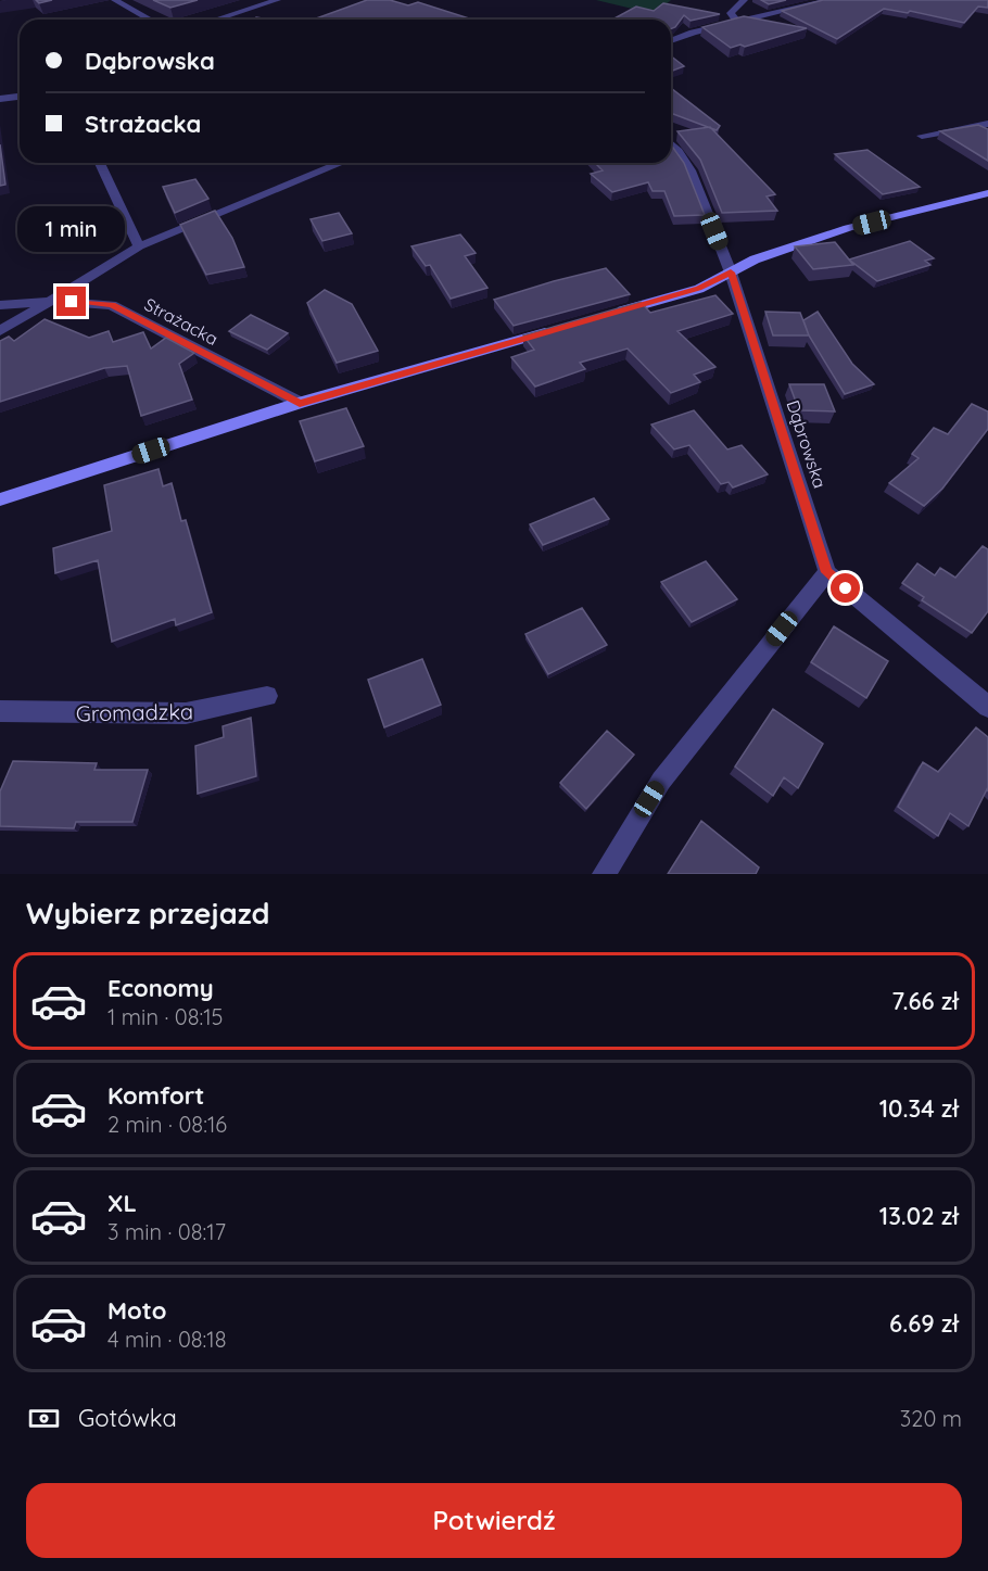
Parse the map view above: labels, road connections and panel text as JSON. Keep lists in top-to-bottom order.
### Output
{
  "streets": {
    "street": ["Strażacka", "Dąbrowska", "Gromadzka"]
  },
  "page": {
    "banner": ["Dąbrowska", "Strażacka"],
    "bubble": "1 min",
    "heading": "Wybierz przejazd",
    "list": [
      {
        "name": "Economy",
        "note": "1 min · 08:15",
        "value": "7.66 zł"
      },
      {
        "name": "Komfort",
        "note": "2 min · 08:16",
        "value": "10.34 zł"
      },
      {
        "name": "XL",
        "note": "3 min · 08:17",
        "value": "13.02 zł"
      },
      {
        "name": "Moto",
        "note": "4 min · 08:18",
        "value": "6.69 zł"
      }
    ],
    "pay": ["Gotówka", "320 m"],
    "buttons": "Potwierdź"
  }
}
